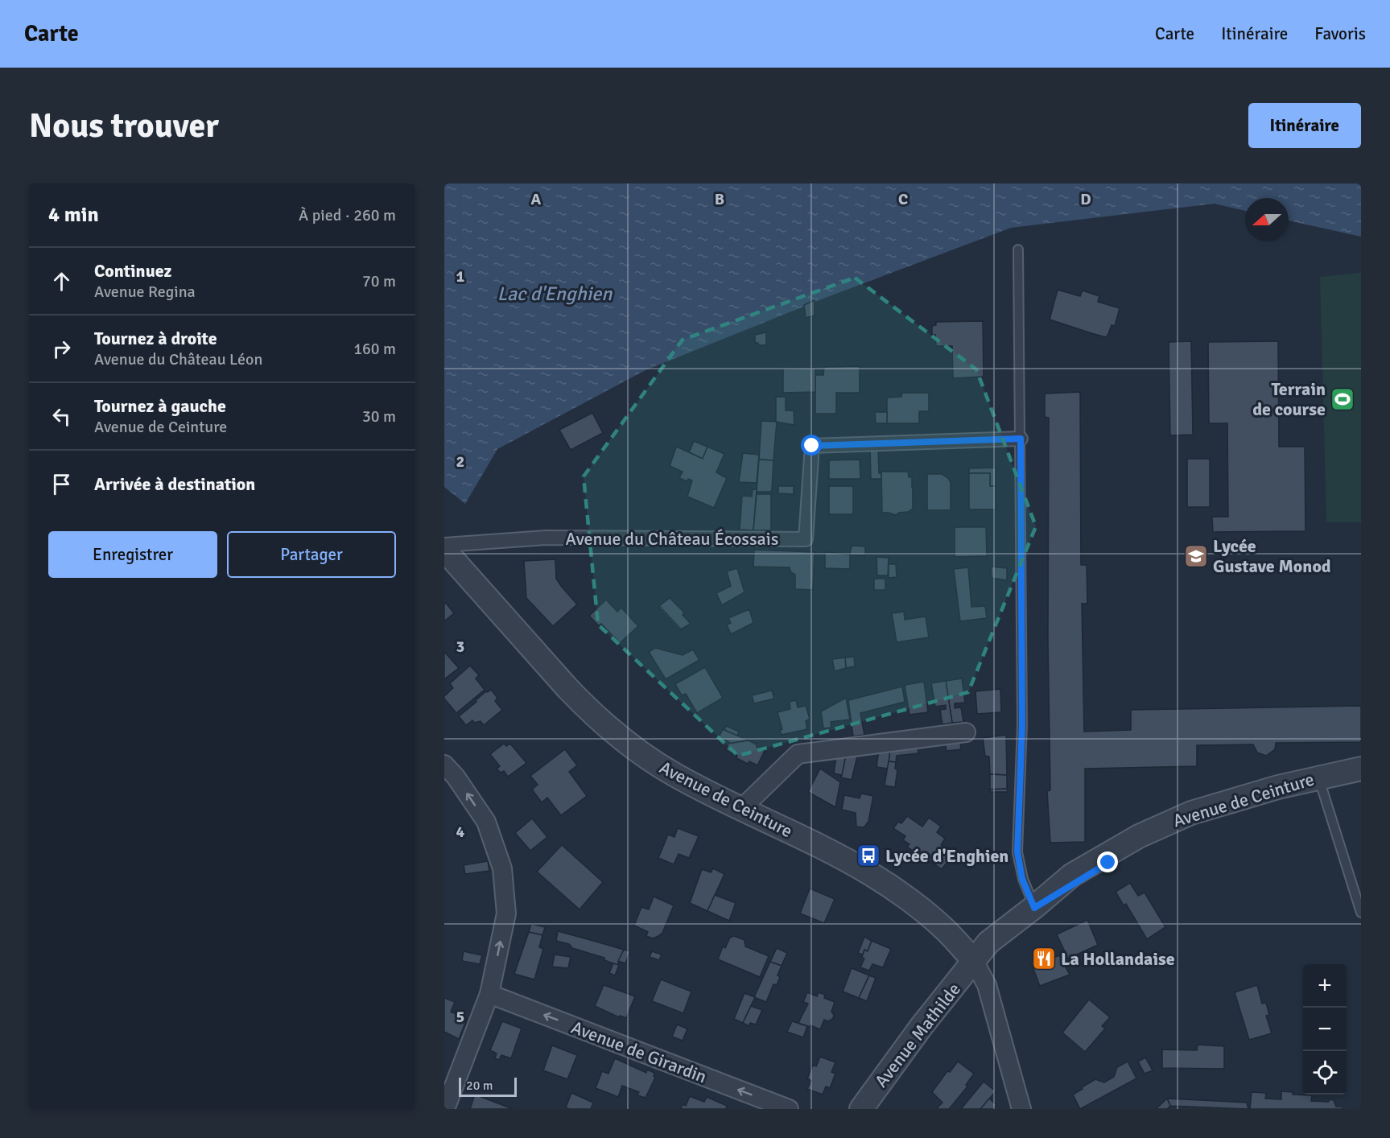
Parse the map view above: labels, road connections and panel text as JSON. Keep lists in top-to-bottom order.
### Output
{
  "streets": {
    "street": [
      "Avenue du Château Écossais",
      "Avenue de Ceinture",
      "Avenue Mathilde",
      "Avenue de Girardin"
    ]
  },
  "crossings": [
    ["Avenue de Ceinture", "Avenue Mathilde"]
  ],
  "one_way": ["Avenue de Girardin"],
  "water": ["Lac d'Enghien"],
  "places": {
    "sports": ["Terrain de course"],
    "school or university": ["Lycée Gustave Monod"],
    "bus stop": ["Lycée d'Enghien"],
    "restaurant": ["La Hollandaise"]
  },
  "scale_bar": "20 m",
  "north": "left",
  "page": {
    "header": "Carte",
    "nav": ["Carte", "Itinéraire", "Favoris"],
    "buttons": [
      "Itinéraire",
      ["Enregistrer", "Partager"]
    ],
    "title": "Nous trouver",
    "heading": ["4 min", "À pied · 260 m"],
    "list": [
      ["Continuez", "Avenue Regina", "70 m"],
      ["Tournez à droite", "Avenue du Château Léon", "160 m"],
      ["Tournez à gauche", "Avenue de Ceinture", "30 m"],
      "Arrivée à destination"
    ],
    "map_buttons": ["+", "−"],
    "scale": "20 m"
  },
  "grid": {
    "columns": [
      "A",
      "B",
      "C",
      "D"
    ],
    "rows": [
      "1",
      "2",
      "3",
      "4",
      "5"
    ]
  }
}
